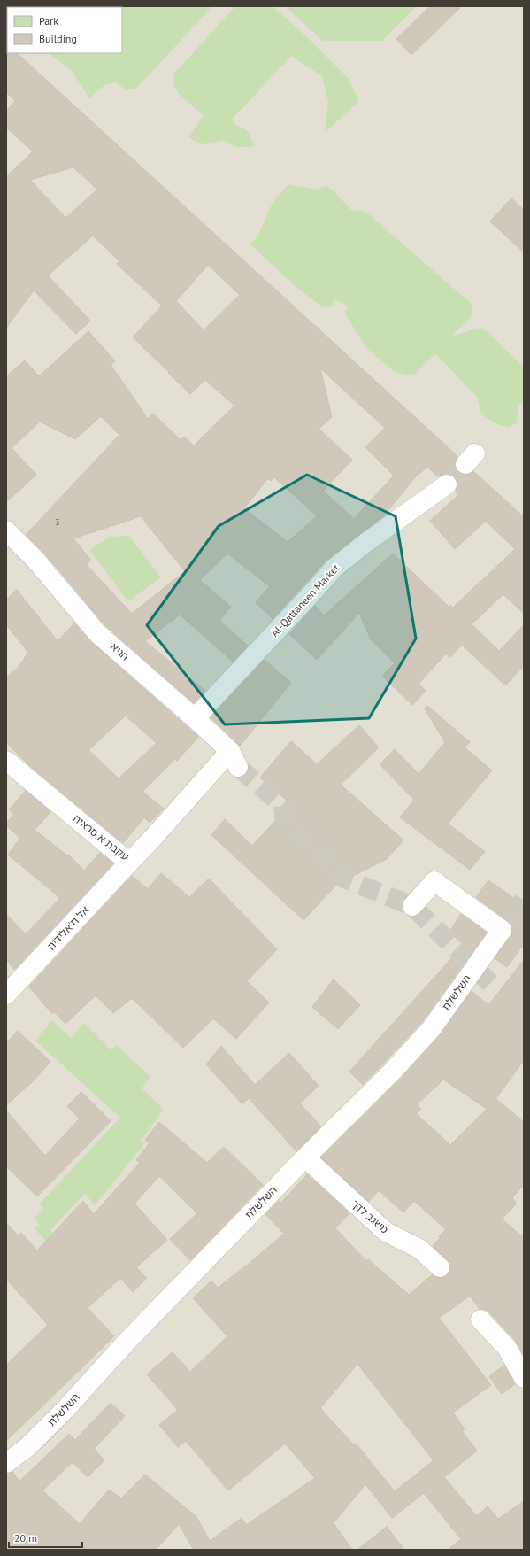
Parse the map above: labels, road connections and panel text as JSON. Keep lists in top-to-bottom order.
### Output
{
  "streets": {
    "street": [
      "Al-Qattaneen Market",
      "הגיא",
      "עקבת א סראיה",
      "אל ח'אלידיה",
      "השלשלת",
      "משגב לדך"
    ]
  },
  "crossings": [
    ["Al-Qattaneen Market", "הגיא"],
    ["הגיא", "עקבת א סראיה"],
    ["עקבת א סראיה", "אל ח'אלידיה"],
    ["השלשלת", "משגב לדך"]
  ],
  "house_numbers": ["3"],
  "legend": ["Park", "Building"],
  "scale_bar": "20 m"
}
